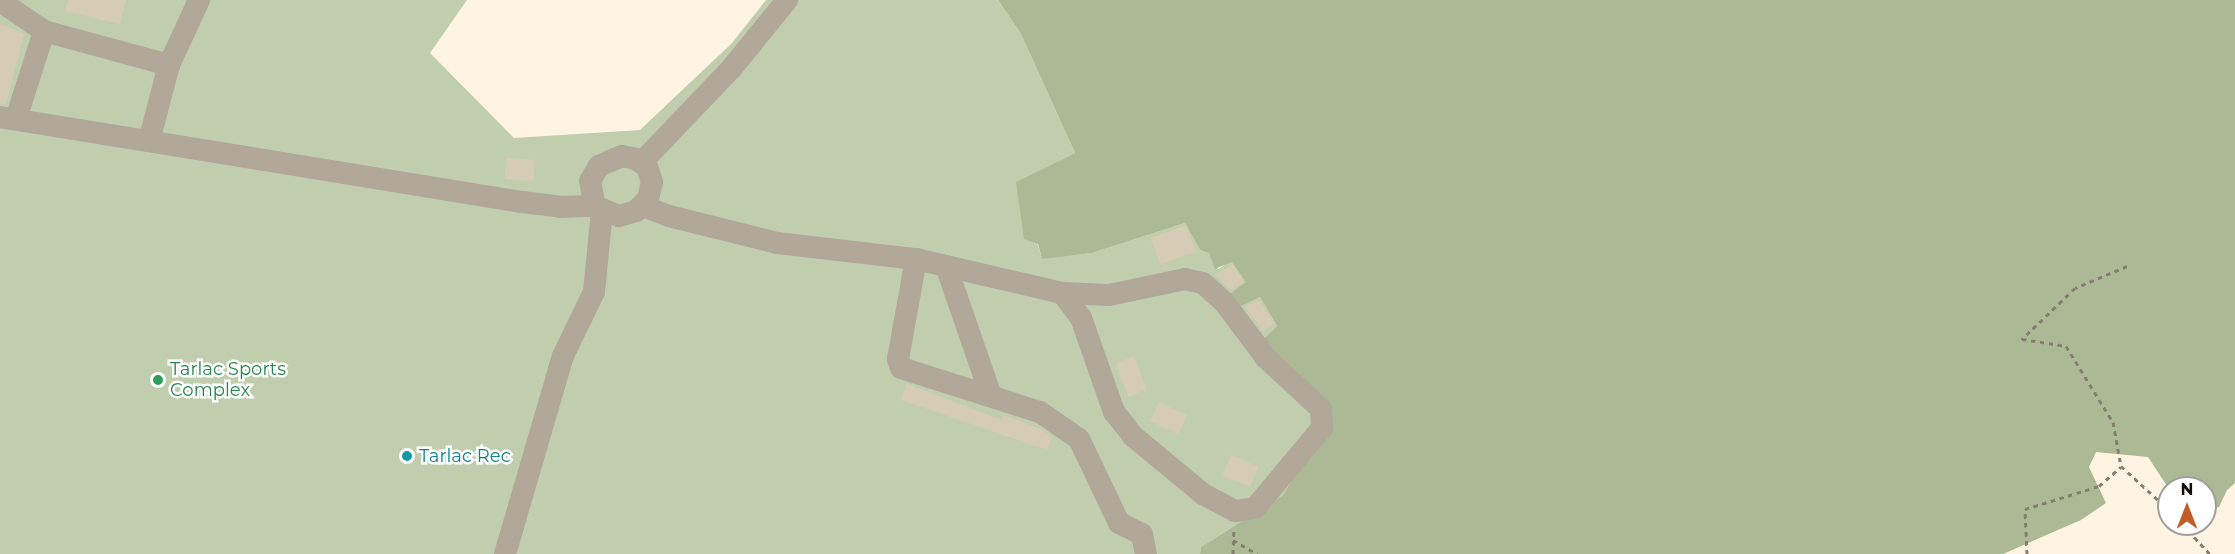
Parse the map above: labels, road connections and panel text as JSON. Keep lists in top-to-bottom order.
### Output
{
  "places": ["Tarlac Sports Complex", "Tarlac Rec"],
  "north": "top"
}
